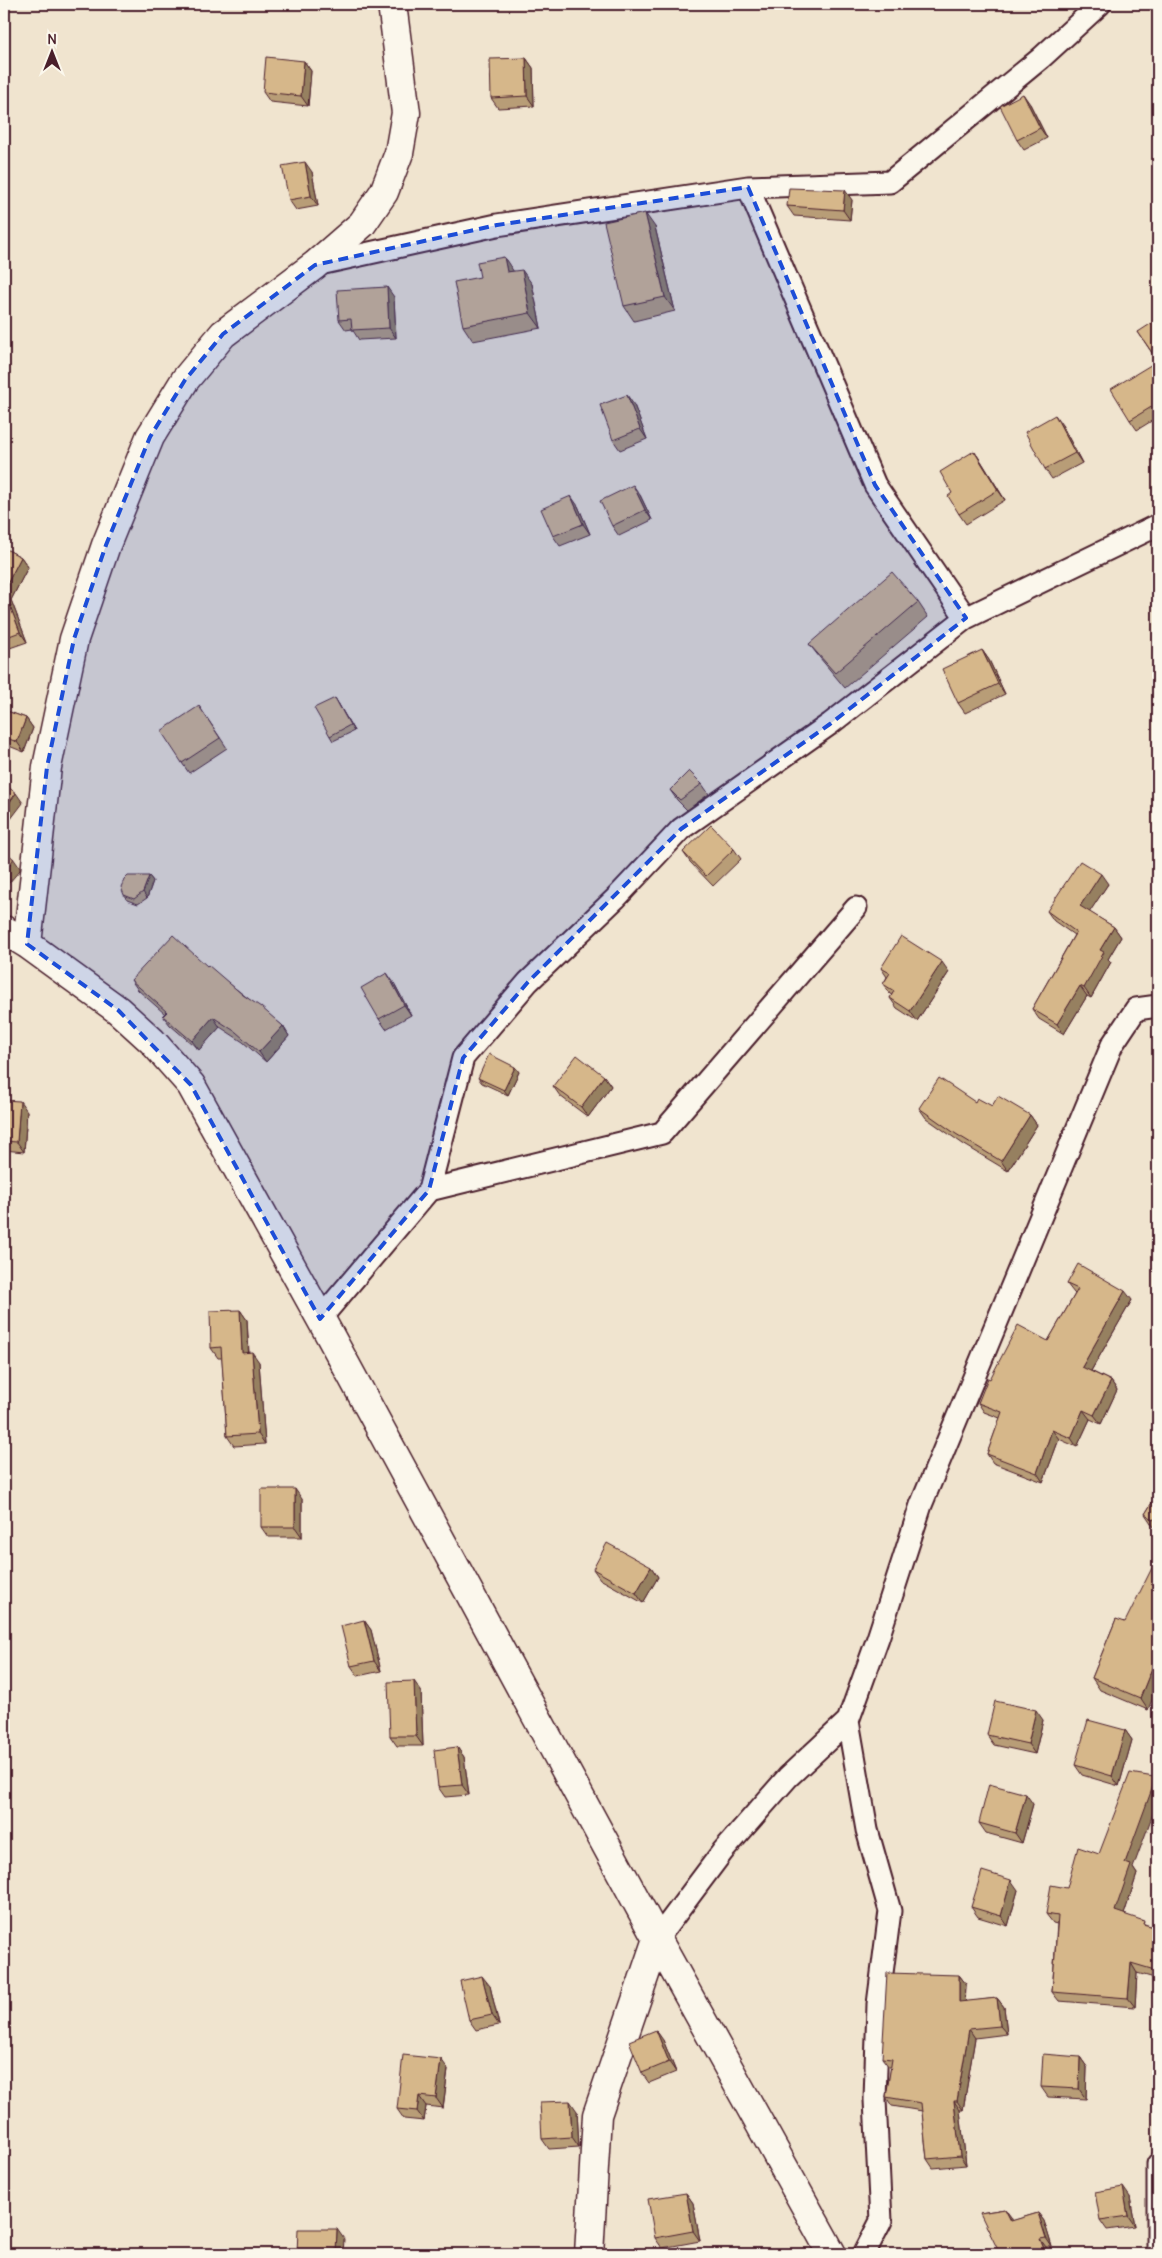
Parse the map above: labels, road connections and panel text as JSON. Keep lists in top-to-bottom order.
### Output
{
  "north": "top"
}
